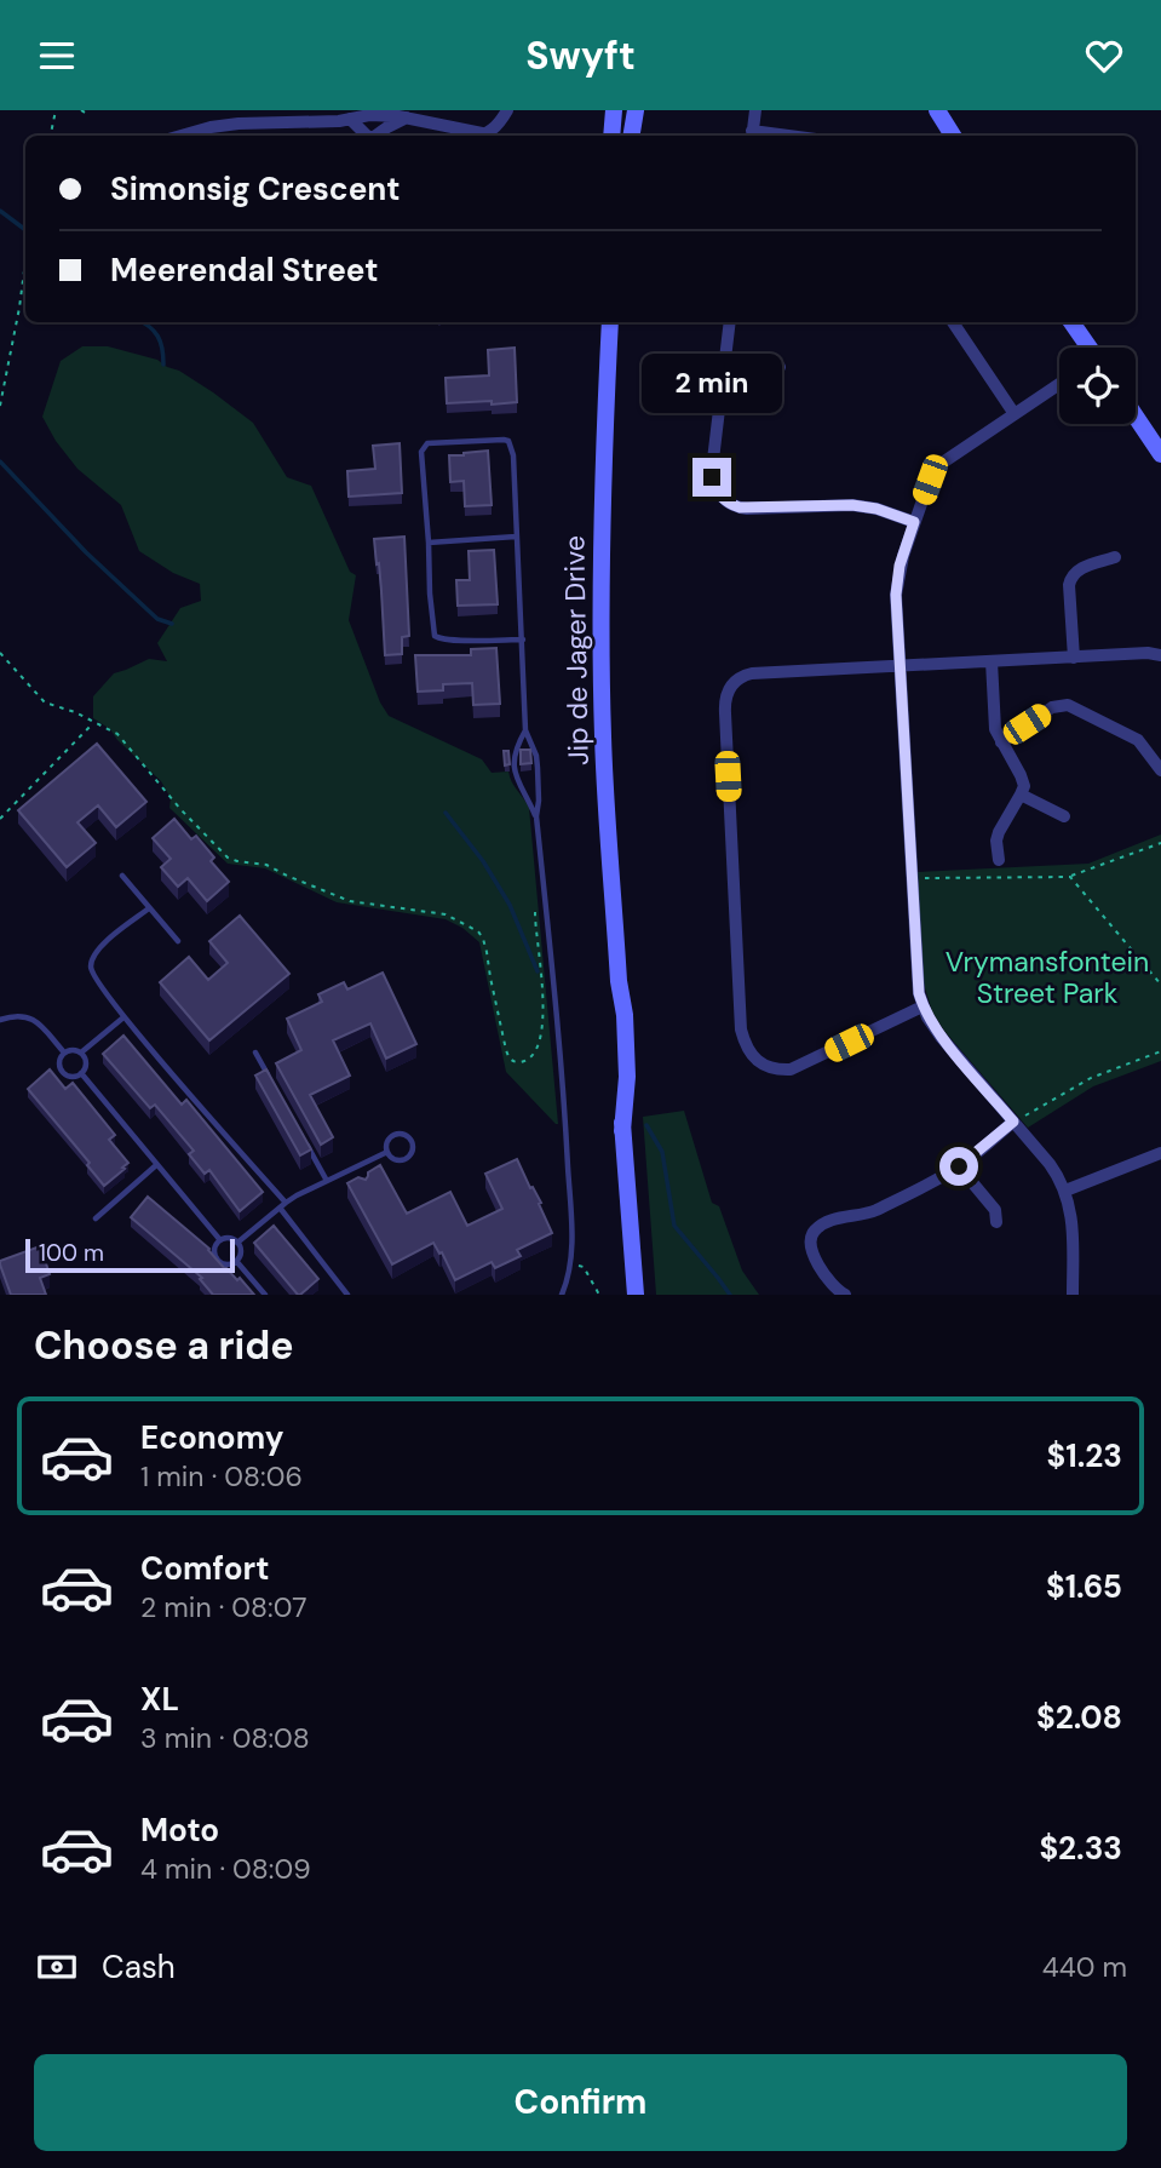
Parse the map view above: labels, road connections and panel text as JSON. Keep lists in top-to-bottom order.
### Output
{
  "streets": {
    "main road": ["Jip de Jager Drive"]
  },
  "parks": ["Vrymansfontein Street Park"],
  "scale_bar": "100 m",
  "page": {
    "header": "Swyft",
    "banner": ["Simonsig Crescent", "Meerendal Street"],
    "bubble": "2 min",
    "scale": "100 m",
    "heading": "Choose a ride",
    "list": [
      {
        "name": "Economy",
        "note": "1 min · 08:06",
        "value": "$1.23"
      },
      {
        "name": "Comfort",
        "note": "2 min · 08:07",
        "value": "$1.65"
      },
      {
        "name": "XL",
        "note": "3 min · 08:08",
        "value": "$2.08"
      },
      {
        "name": "Moto",
        "note": "4 min · 08:09",
        "value": "$2.33"
      }
    ],
    "pay": ["Cash", "440 m"],
    "buttons": "Confirm"
  }
}
